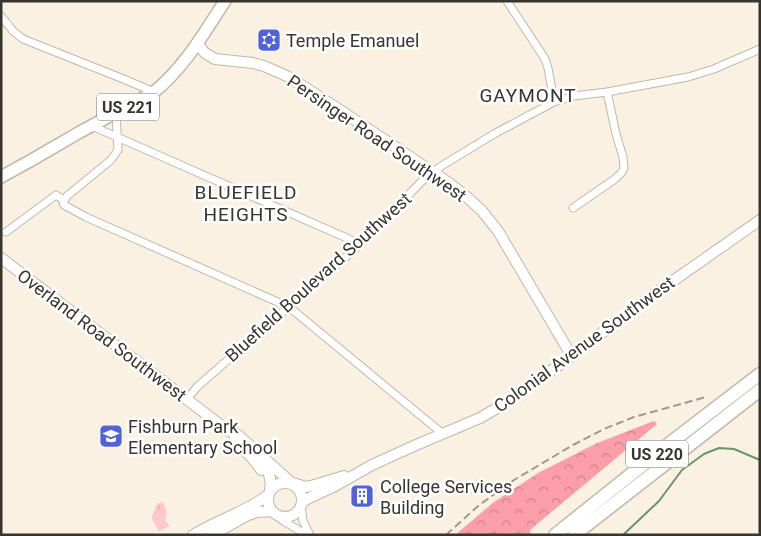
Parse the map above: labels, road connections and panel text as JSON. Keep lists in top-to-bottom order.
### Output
{
  "streets": {
    "highway": ["US 220"],
    "main road": [
      "US 221",
      "Persinger Road Southwest",
      "Overland Road Southwest",
      "Colonial Avenue Southwest"
    ],
    "street": ["Bluefield Boulevard Southwest"]
  },
  "crossings": [
    ["US 221", "Persinger Road Southwest"],
    ["Persinger Road Southwest", "Bluefield Boulevard Southwest"],
    ["Persinger Road Southwest", "Colonial Avenue Southwest"],
    ["Bluefield Boulevard Southwest", "Overland Road Southwest"],
    ["Overland Road Southwest", "Colonial Avenue Southwest"]
  ],
  "districts": ["GAYMONT", "BLUEFIELD HEIGHTS"],
  "places": {
    "synagogue": ["Temple Emanuel"],
    "school or university": ["Fishburn Park Elementary School"],
    "building": ["College Services Building"]
  }
}
